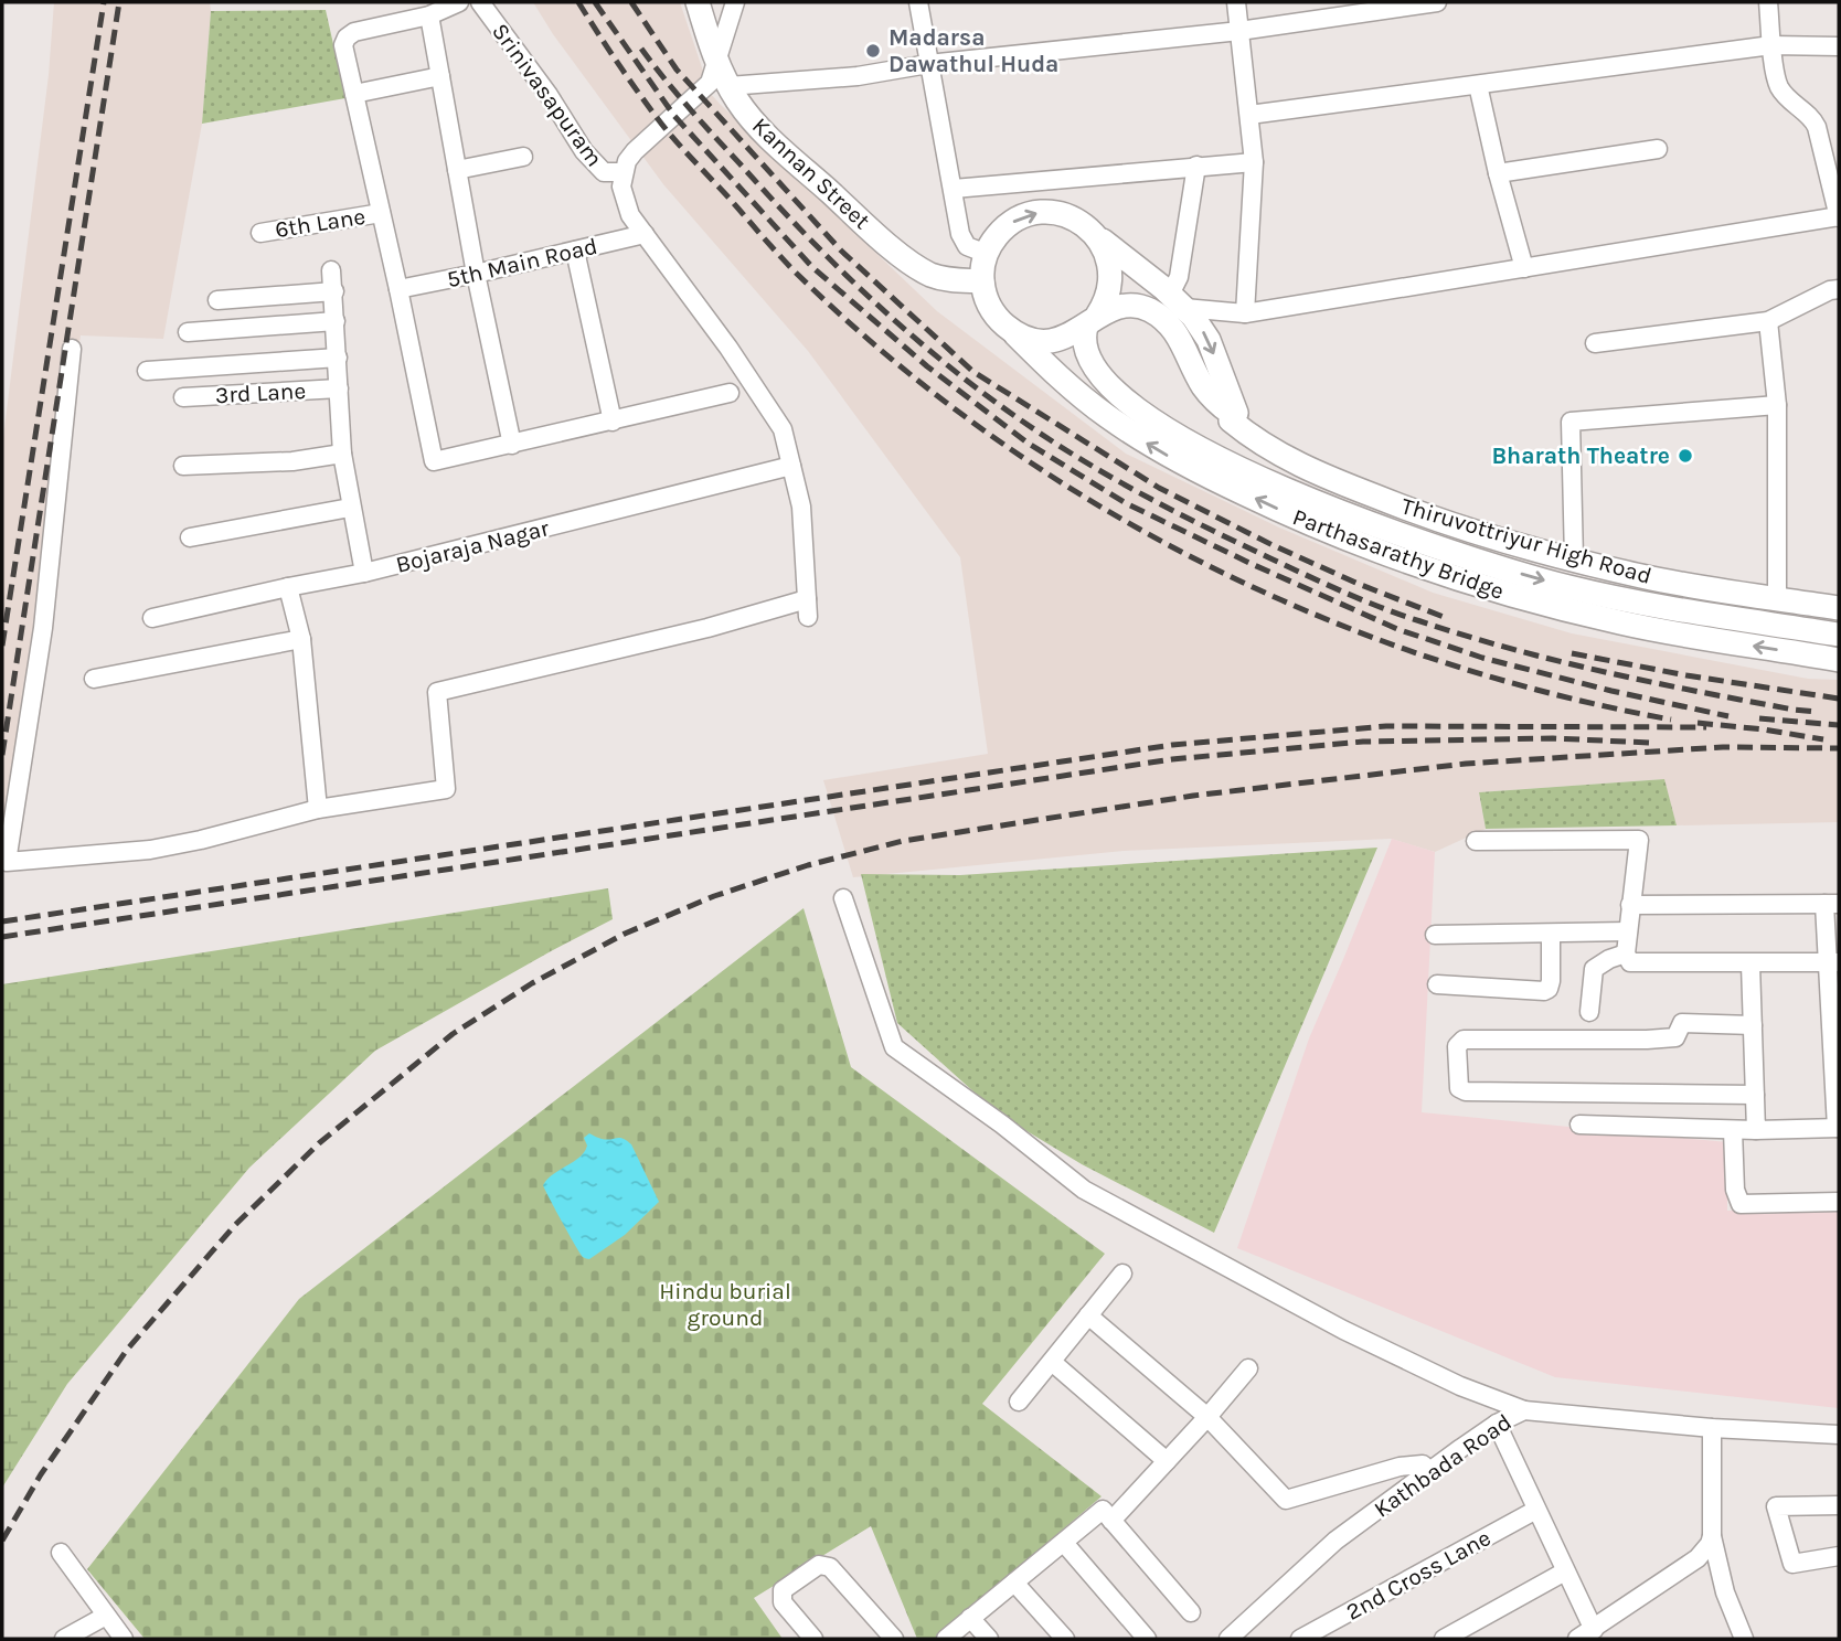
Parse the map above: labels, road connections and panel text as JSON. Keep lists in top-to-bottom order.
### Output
{
  "streets": {
    "main road": ["Kannan Street", "Thiruvottriyur High Road", "Parthasarathy Bridge"],
    "street": [
      "Srinivasapuram",
      "6th Lane",
      "5th Main Road",
      "3rd Lane",
      "Bojaraja Nagar",
      "Kathbada Road",
      "2nd Cross Lane"
    ]
  },
  "crossings": [
    ["Kannan Street", "Thiruvottriyur High Road"],
    ["Kannan Street", "Parthasarathy Bridge"],
    ["Thiruvottriyur High Road", "Parthasarathy Bridge"]
  ],
  "parks": ["Hindu burial ground"],
  "places": ["Madarsa Dawathul Huda", "Bharath Theatre"]
}
